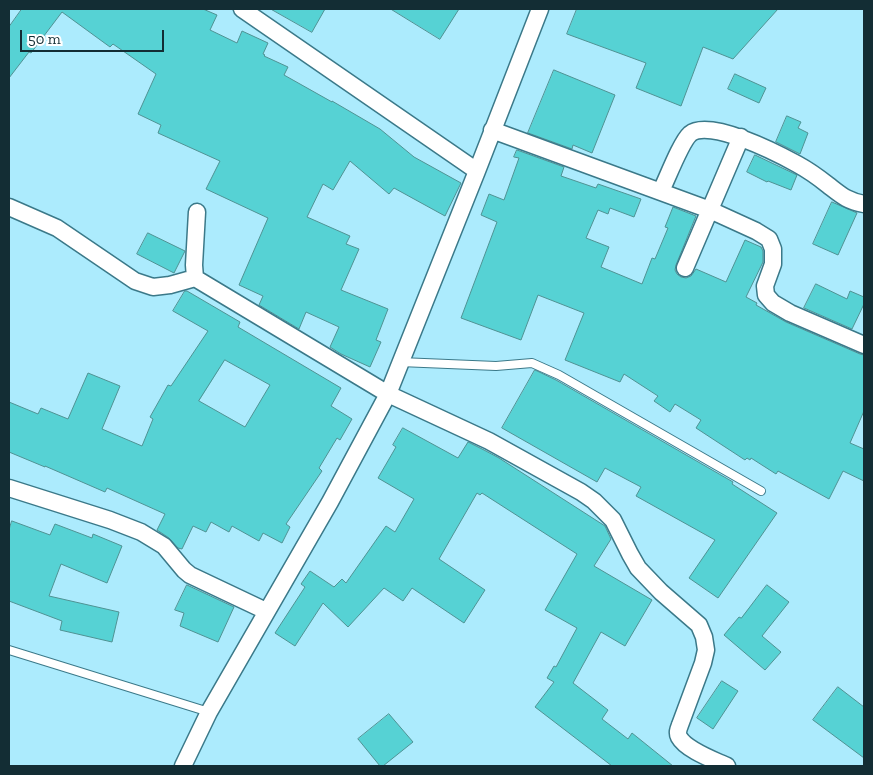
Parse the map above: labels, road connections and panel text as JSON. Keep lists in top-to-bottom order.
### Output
{
  "scale_bar": "50 m"
}
